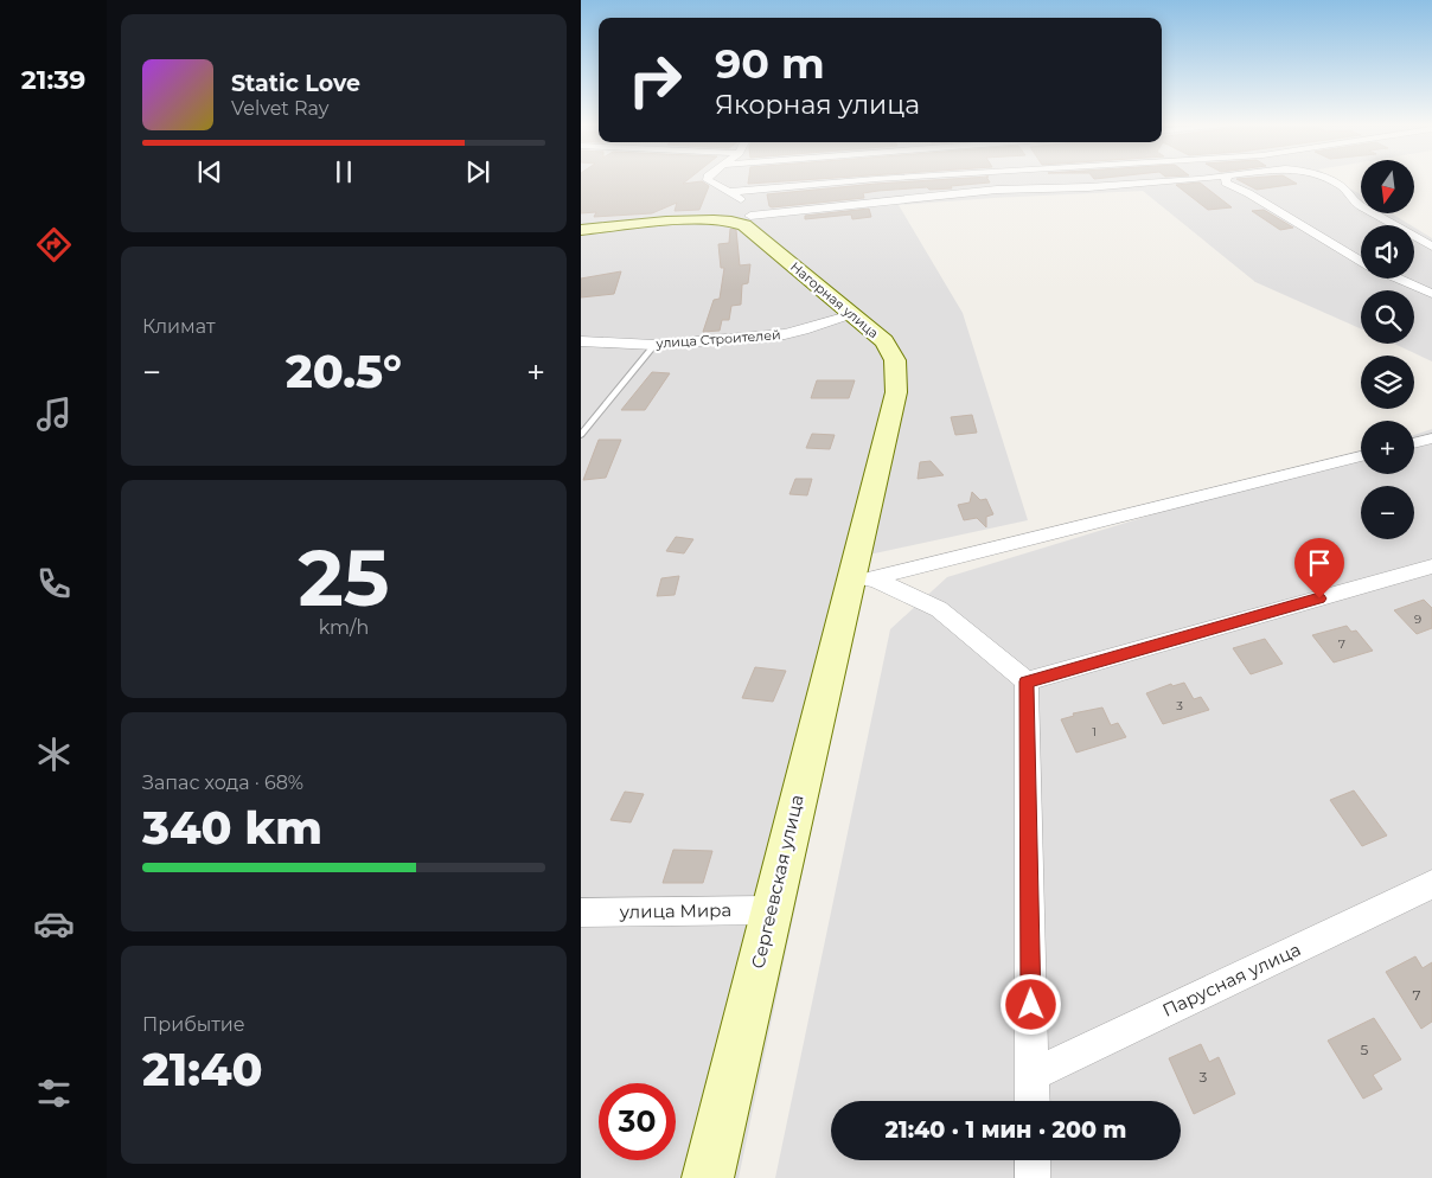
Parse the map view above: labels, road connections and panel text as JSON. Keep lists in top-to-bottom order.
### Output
{
  "streets": {
    "street": [
      "Нагорная улица",
      "улица Строителей",
      "Сергеевская улица",
      "улица Мира",
      "Парусная улица"
    ]
  },
  "crossings": [
    ["Нагорная улица", "улица Строителей"],
    ["Нагорная улица", "Сергеевская улица"],
    ["Сергеевская улица", "улица Мира"]
  ],
  "house_numbers": [
    "9",
    "7",
    "3",
    "1",
    "7",
    "5",
    "3"
  ],
  "north": "bottom",
  "page": {
    "tabs": "21:39",
    "turn": ["90 m", "Якорная улица"],
    "song": ["Static Love", "Velvet Ray"],
    "map_buttons": ["+", "−"],
    "tile": [
      "Климат",
      ["25", "km/h"],
      ["Запас хода · 68%", "340 km"],
      ["Прибытие", "21:40"]
    ],
    "heat": ["−", "20.5°", "+"],
    "limit": "30",
    "trip": "21:40 · 1 мин · 200 m"
  }
}
